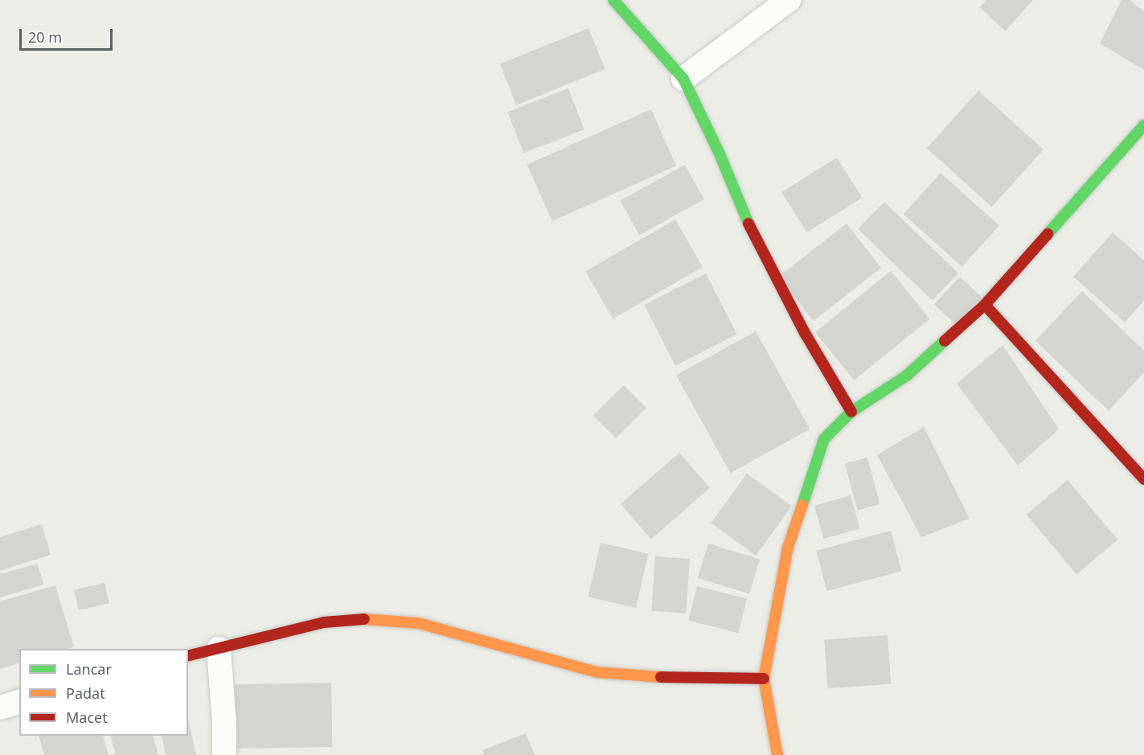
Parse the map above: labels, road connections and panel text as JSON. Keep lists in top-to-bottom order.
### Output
{
  "legend": ["Lancar", "Padat", "Macet"],
  "scale_bar": "20 m"
}
